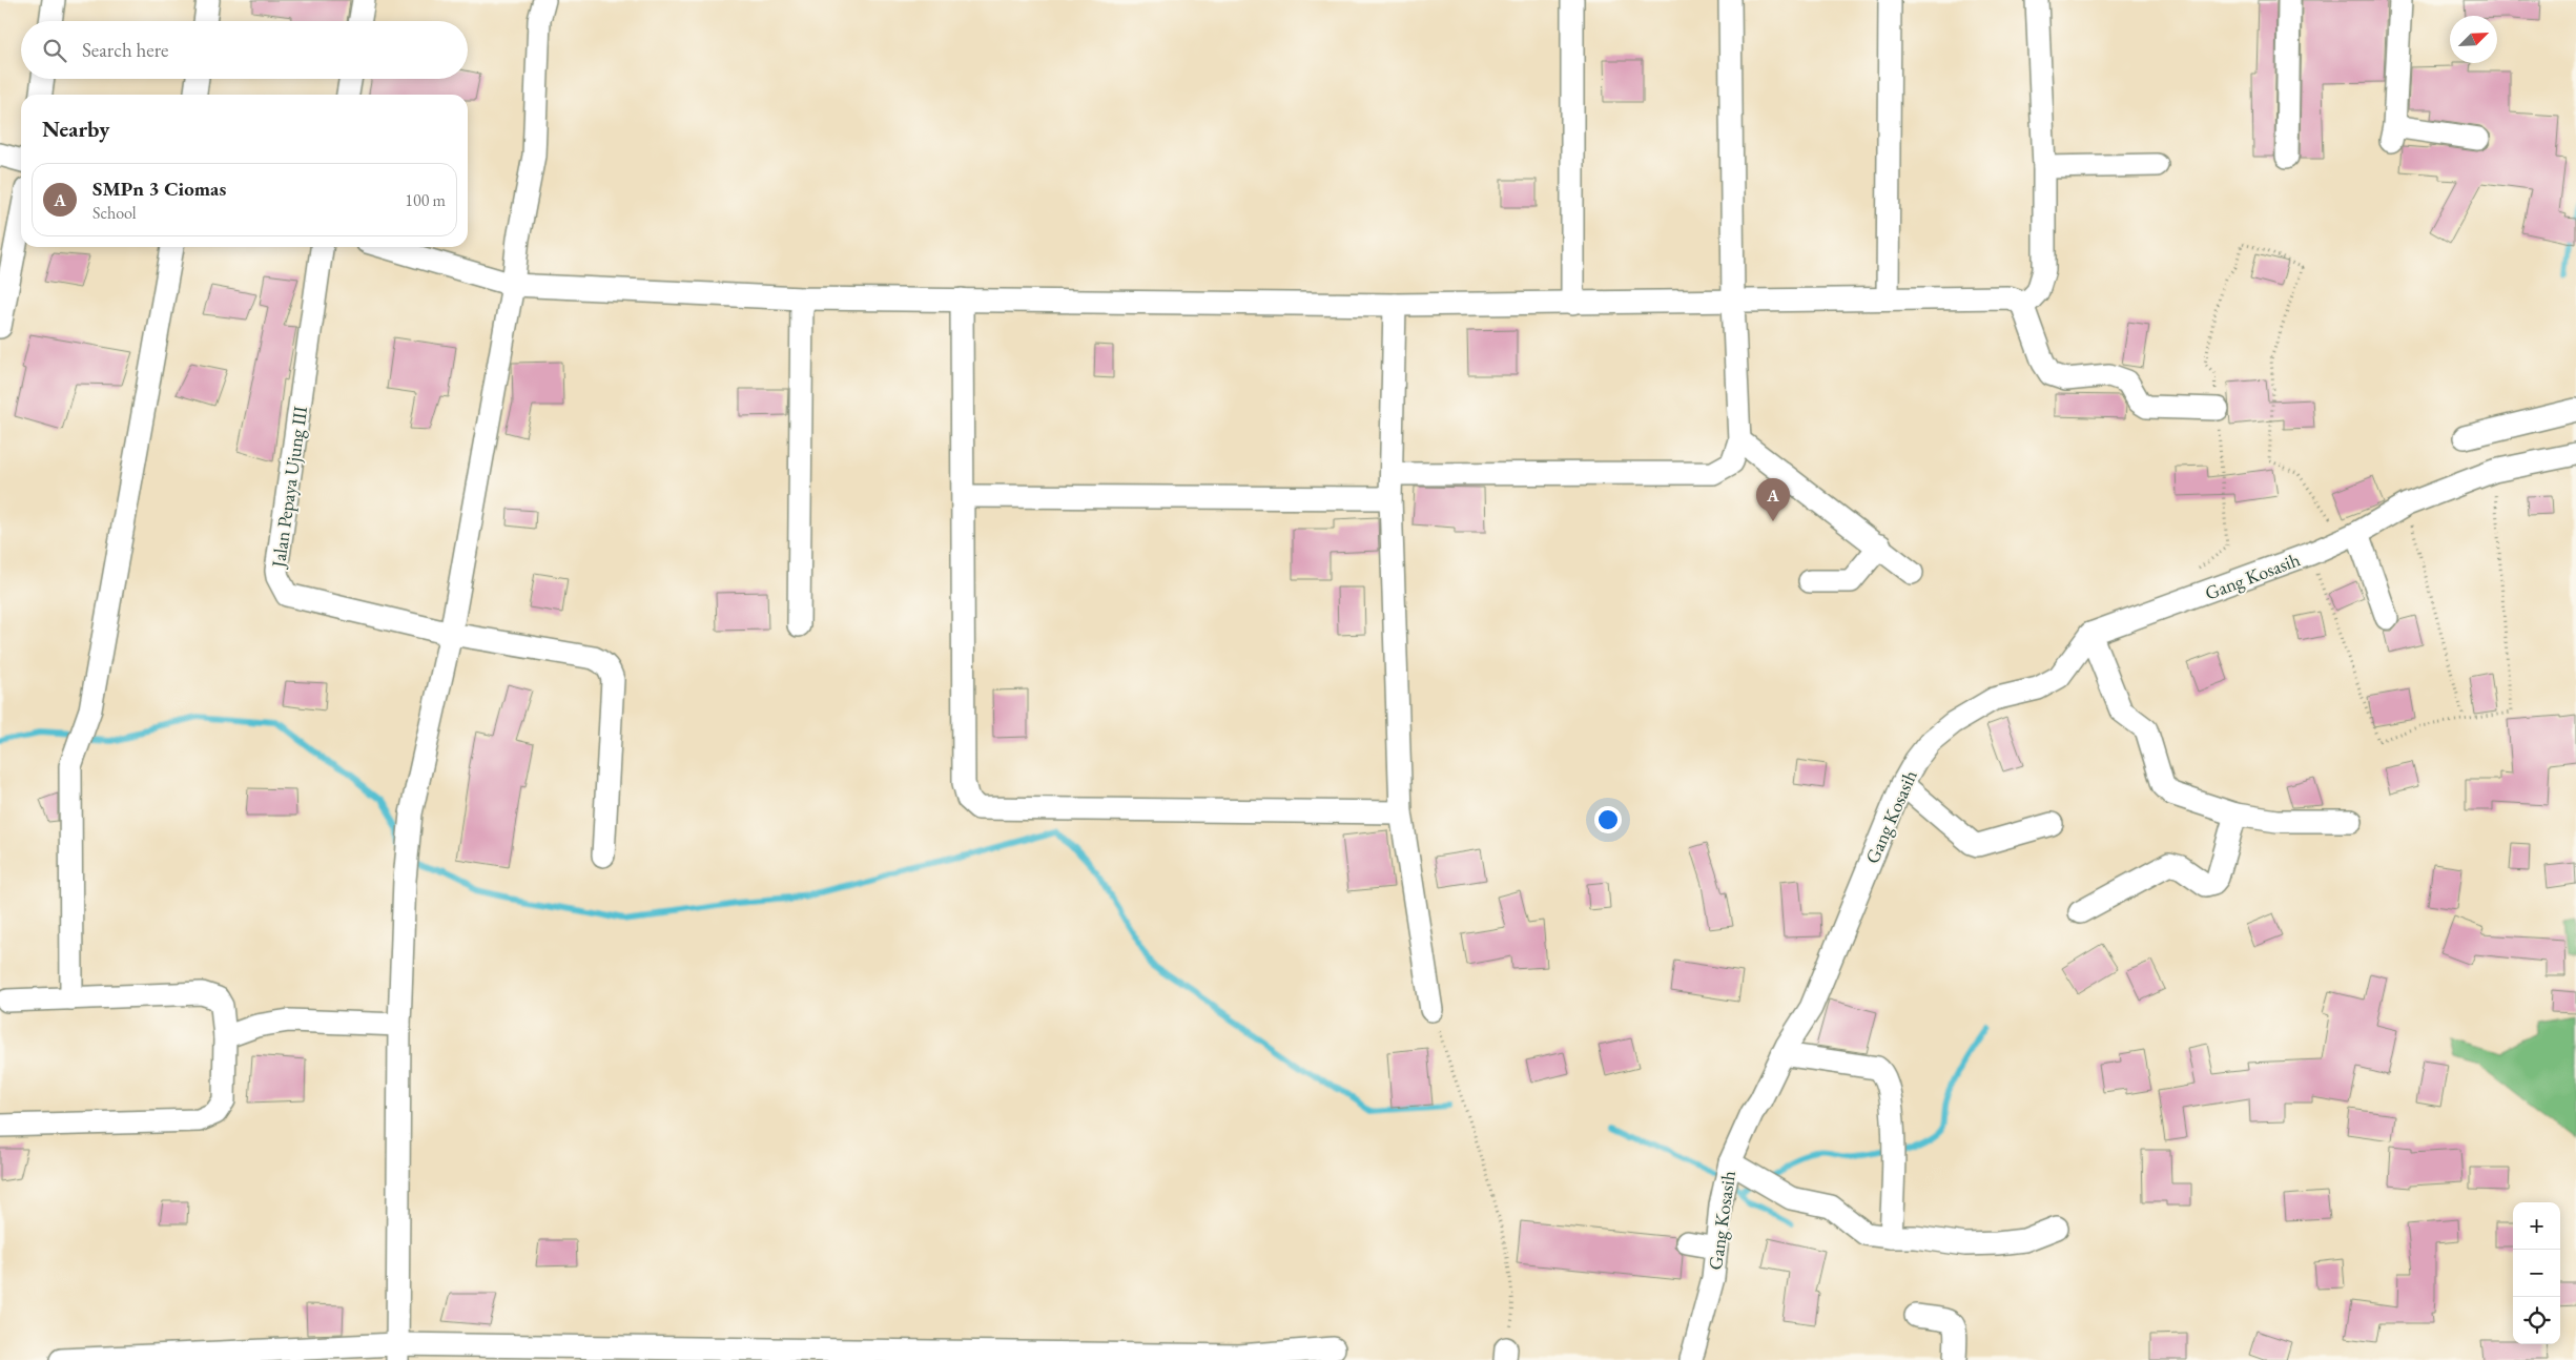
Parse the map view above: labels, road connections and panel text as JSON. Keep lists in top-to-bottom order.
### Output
{
  "streets": {
    "street": ["Jalan Pepaya Ujung III", "Gang Kosasih"]
  },
  "north": "top right",
  "page": {
    "search": "Search here",
    "heading": "Nearby",
    "list": [
      {
        "mark": "A",
        "name": "SMPn 3 Ciomas",
        "note": "School",
        "value": "100 m"
      }
    ],
    "pins": "A",
    "map_buttons": ["+", "−"]
  }
}
